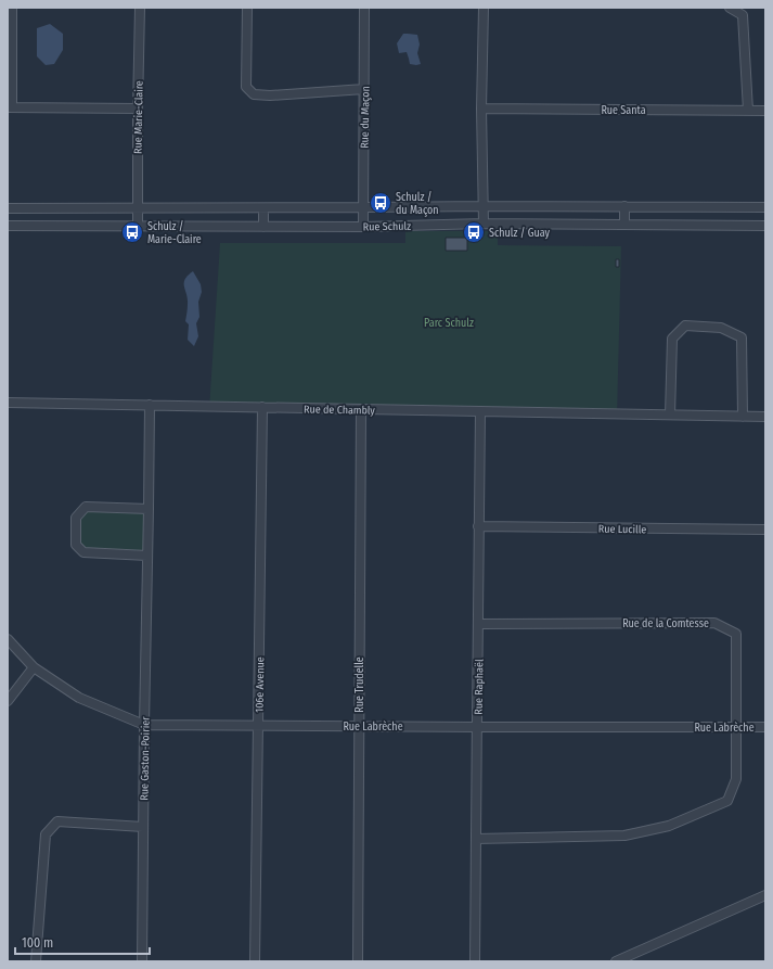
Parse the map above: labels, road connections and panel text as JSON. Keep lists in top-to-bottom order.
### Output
{
  "streets": {
    "street": [
      "Rue Santa",
      "Rue Marie-Claire",
      "Rue du Maçon",
      "Rue Schulz",
      "Rue de Chambly",
      "Rue Lucille",
      "Rue de la Comtesse",
      "106e Avenue",
      "Rue Trudelle",
      "Rue Raphaël",
      "Rue Labrèche",
      "Rue Gaston-Poirier"
    ]
  },
  "crossings": [
    ["Rue Marie-Claire", "Rue Schulz"],
    ["Rue du Maçon", "Rue Schulz"],
    ["Rue de Chambly", "106e Avenue"],
    ["Rue de Chambly", "Rue Trudelle"],
    ["Rue de Chambly", "Rue Raphaël"],
    ["Rue de Chambly", "Rue Gaston-Poirier"],
    ["Rue Lucille", "Rue Raphaël"],
    ["Rue de la Comtesse", "Rue Raphaël"],
    ["Rue de la Comtesse", "Rue Labrèche"],
    ["106e Avenue", "Rue Labrèche"],
    ["Rue Trudelle", "Rue Labrèche"],
    ["Rue Raphaël", "Rue Labrèche"],
    ["Rue Labrèche", "Rue Gaston-Poirier"]
  ],
  "parks": ["Parc Schulz"],
  "places": {
    "bus stop": ["Schulz / du Maçon", "Schulz / Marie-Claire", "Schulz / Guay"]
  },
  "scale_bar": "100 m"
}
